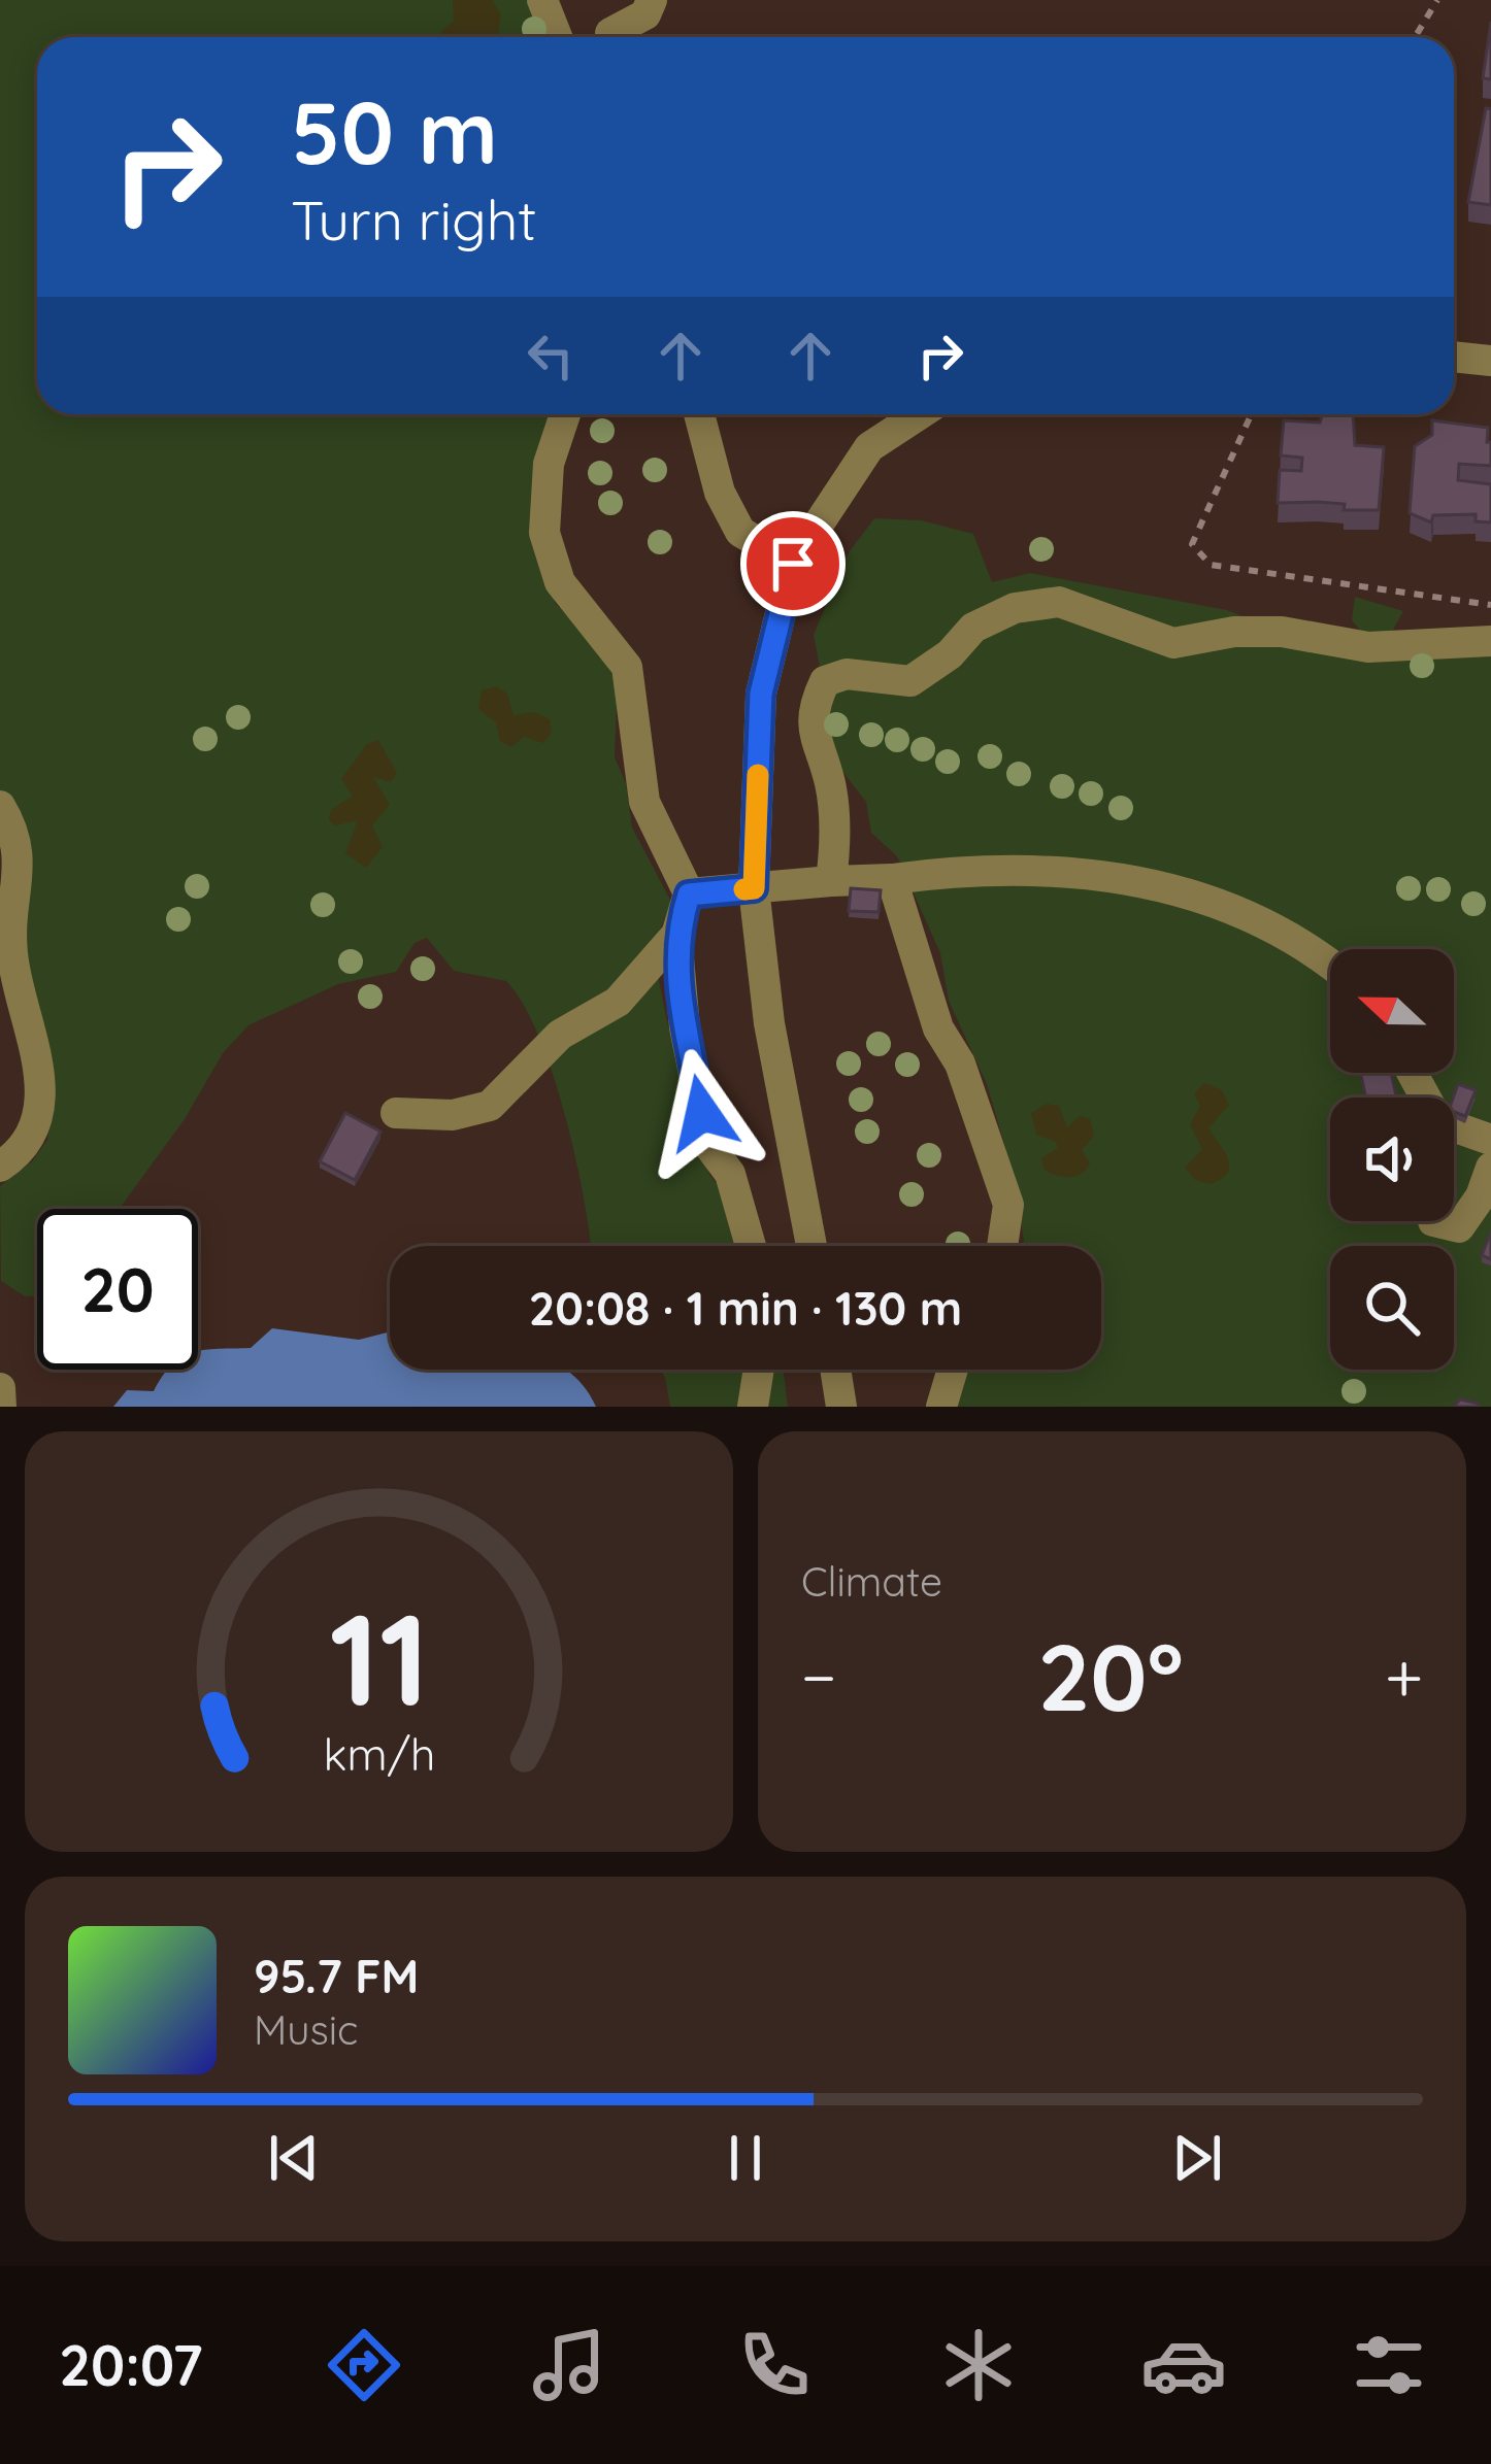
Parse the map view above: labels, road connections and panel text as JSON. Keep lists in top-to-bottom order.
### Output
{
  "north": "left",
  "page": {
    "turn": ["50 m", "Turn right"],
    "limit": "20",
    "trip": "20:08 · 1 min · 130 m",
    "tile": "Climate",
    "heat": ["−", "20°", "+"],
    "song": ["95.7 FM", "Music"],
    "tabs": "20:07",
    "gauge": ["11", "km/h"]
  }
}
